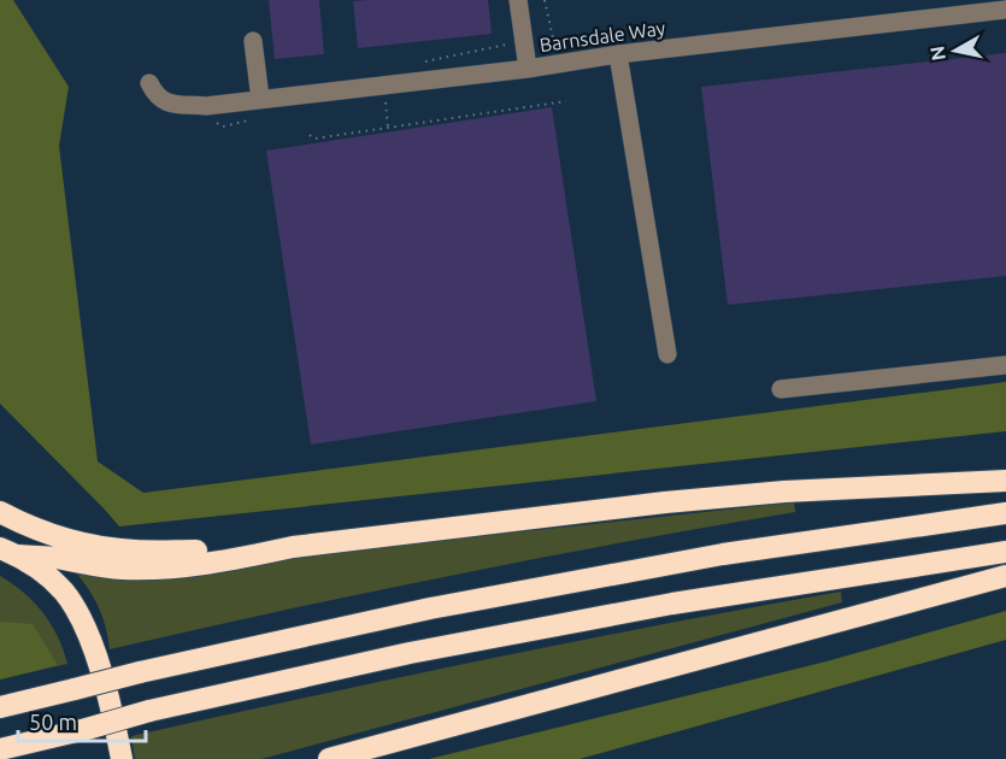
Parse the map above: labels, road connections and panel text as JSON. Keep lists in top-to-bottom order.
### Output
{
  "streets": {
    "street": ["Barnsdale Way"]
  },
  "scale_bar": "50 m",
  "north": "left"
}
